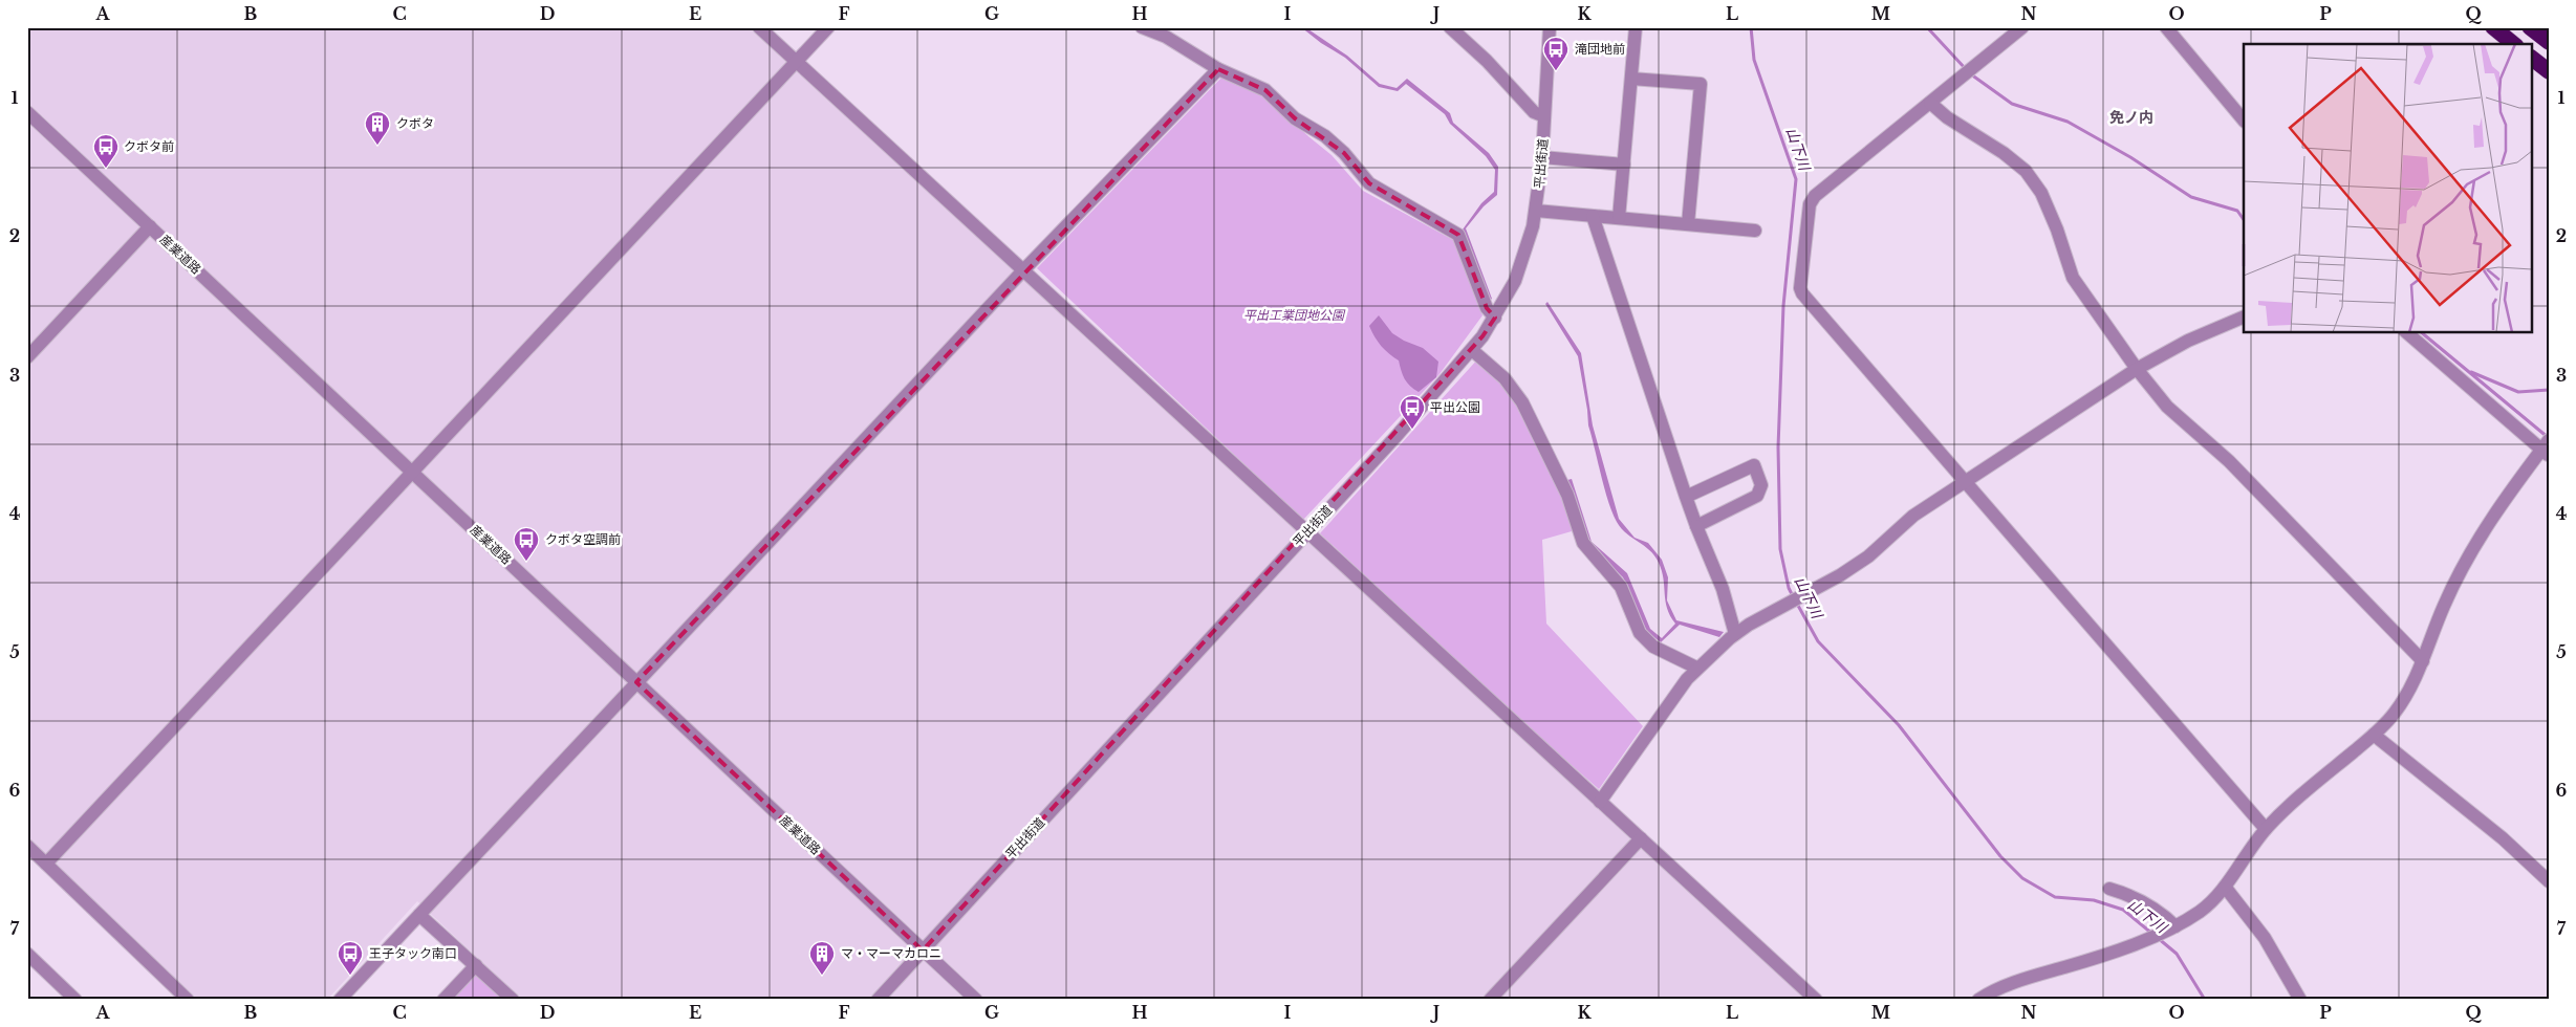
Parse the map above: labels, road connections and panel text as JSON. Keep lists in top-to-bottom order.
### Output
{
  "streets": {
    "street": ["平出街道", "産業道路"]
  },
  "crossings": [
    ["平出街道", "産業道路"]
  ],
  "districts": ["免ノ内"],
  "water": ["山下川"],
  "parks": ["平出工業団地公園"],
  "places": {
    "bus stop": [
      "滝団地前",
      "クボタ前",
      "平出公園",
      "クボタ空調前",
      "王子タック南口"
    ],
    "building": ["クボタ", "マ・マーマカロニ"]
  },
  "grid": {
    "columns": [
      "A",
      "B",
      "C",
      "D",
      "E",
      "F",
      "G",
      "H",
      "I",
      "J",
      "K",
      "L",
      "M",
      "N",
      "O",
      "P",
      "Q"
    ],
    "rows": [
      "1",
      "2",
      "3",
      "4",
      "5",
      "6",
      "7"
    ]
  }
}
